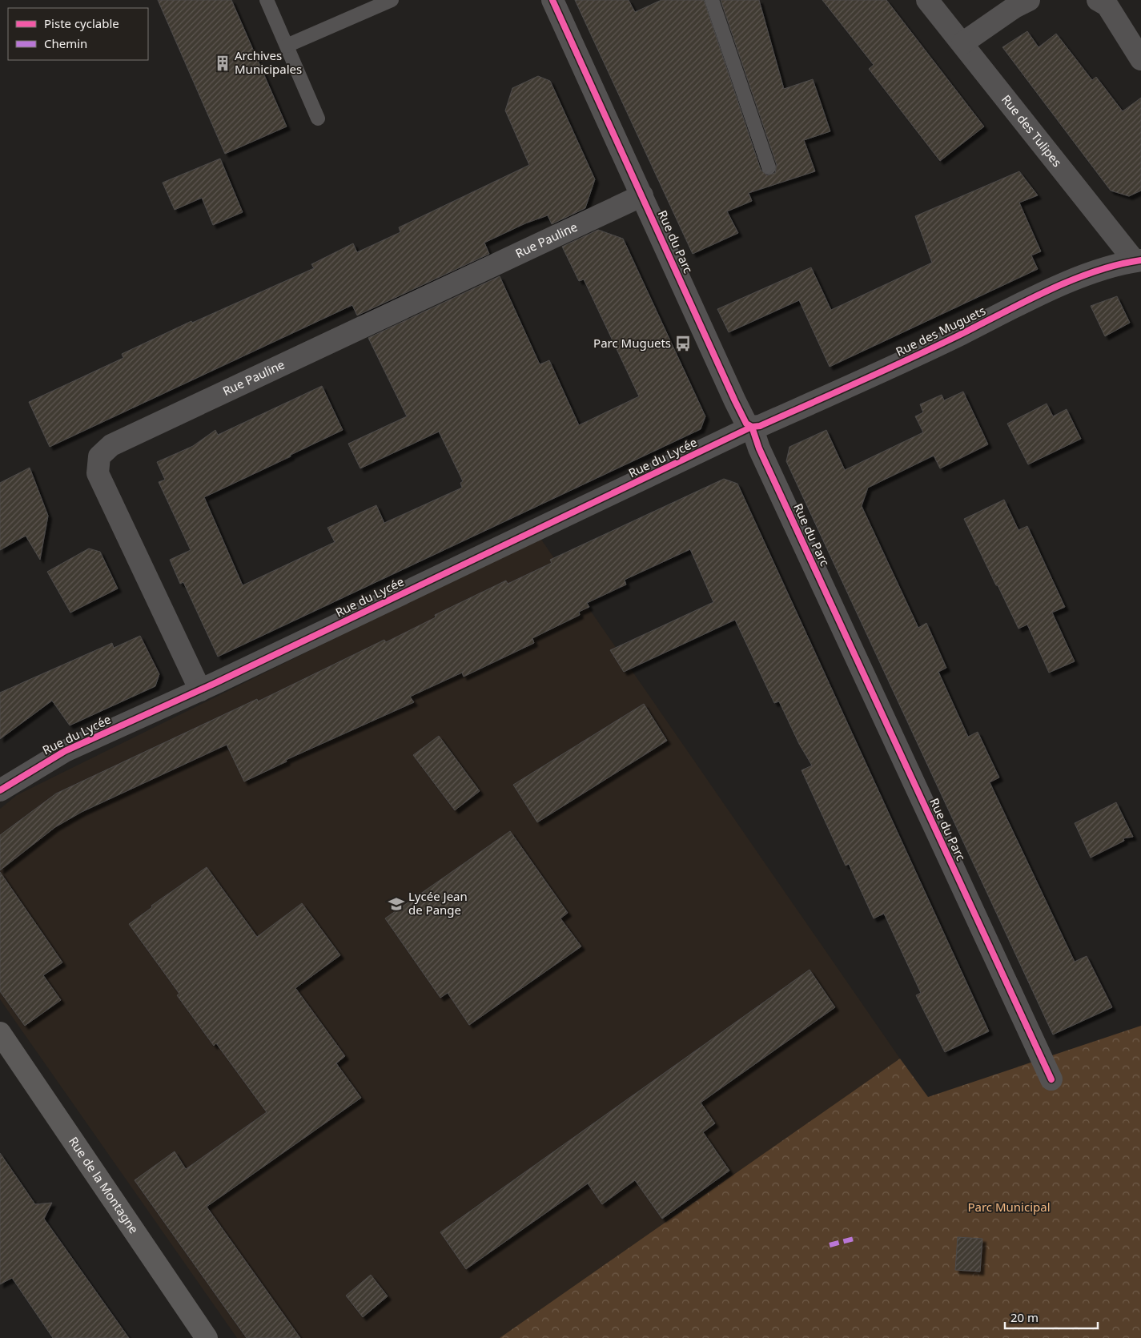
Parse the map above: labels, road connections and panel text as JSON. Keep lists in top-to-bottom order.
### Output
{
  "streets": {
    "main road": ["Rue de la Montagne"],
    "street": [
      "Rue des Tulipes",
      "Rue Pauline",
      "Rue du Parc",
      "Rue des Muguets",
      "Rue du Lycée"
    ]
  },
  "crossings": [
    ["Rue des Tulipes", "Rue des Muguets"],
    ["Rue Pauline", "Rue du Parc"],
    ["Rue Pauline", "Rue du Lycée"],
    ["Rue du Parc", "Rue des Muguets"],
    ["Rue du Parc", "Rue du Lycée"],
    ["Rue des Muguets", "Rue du Lycée"]
  ],
  "parks": ["Parc Municipal"],
  "places": {
    "building": ["Archives Municipales"],
    "bus stop": ["Parc Muguets"],
    "school or university": ["Lycée Jean de Pange"]
  },
  "legend": ["Piste cyclable", "Chemin"],
  "scale_bar": "20 m"
}
